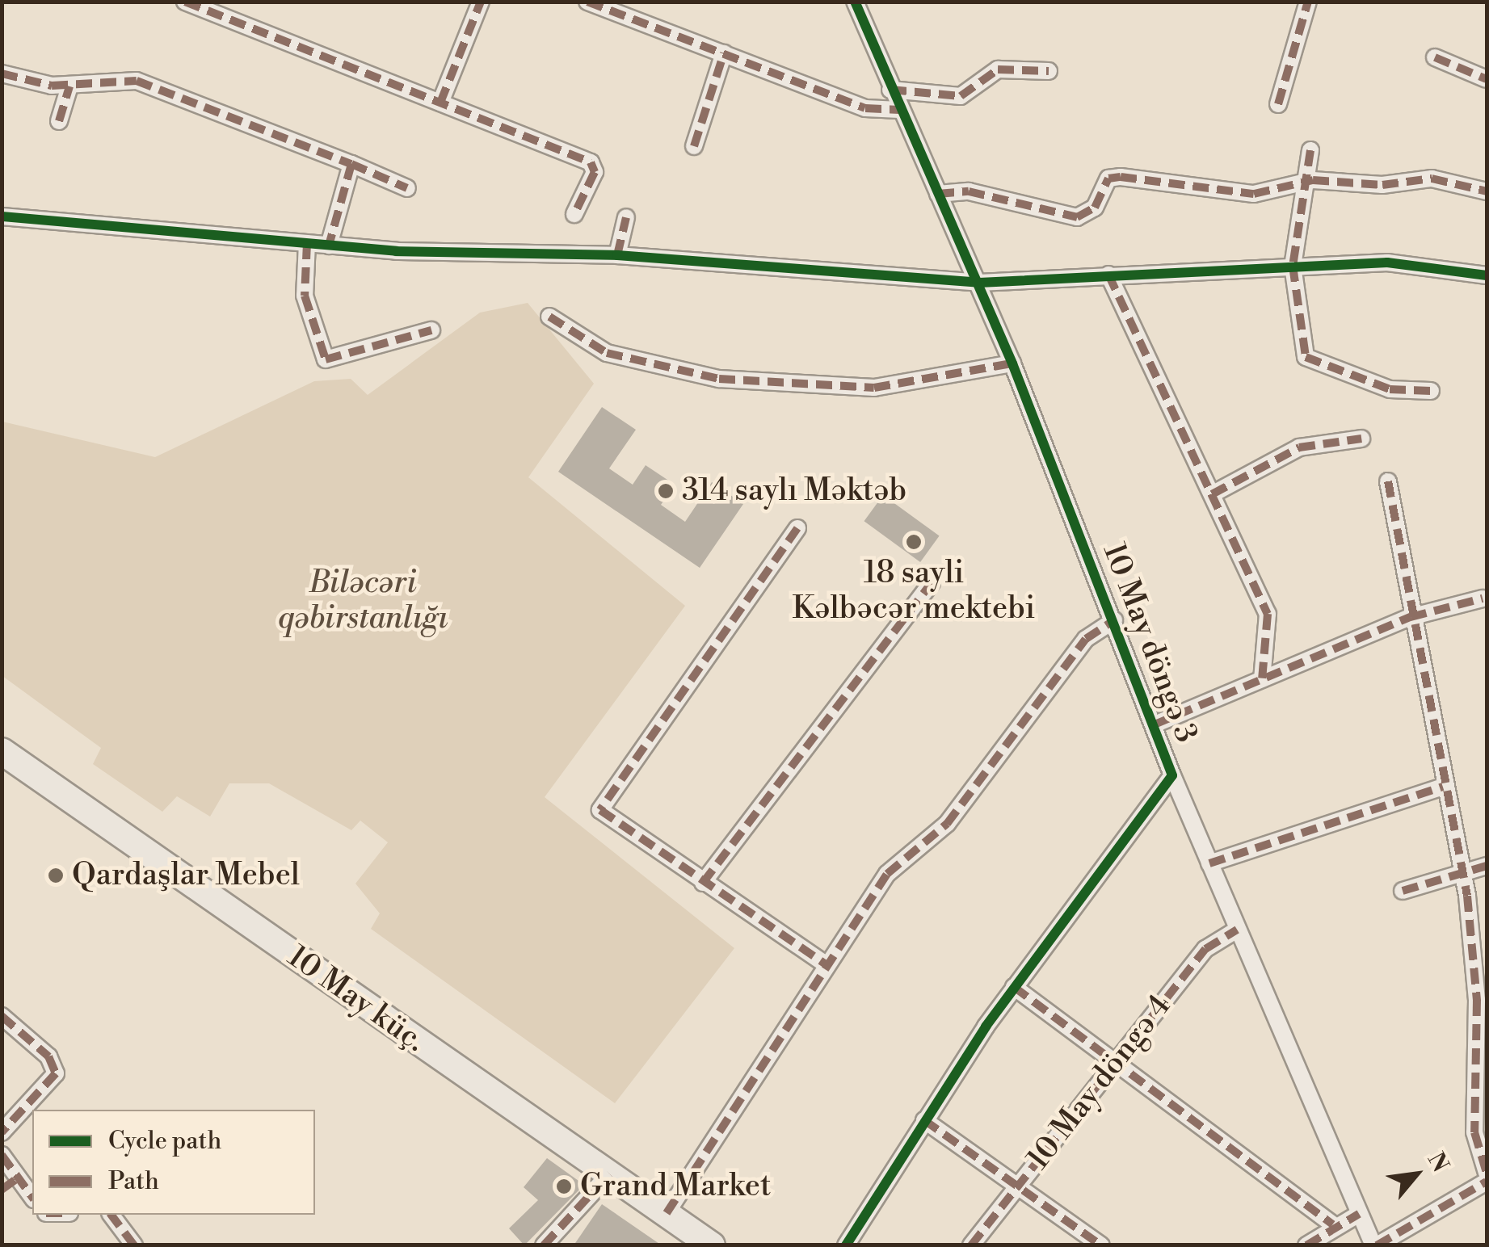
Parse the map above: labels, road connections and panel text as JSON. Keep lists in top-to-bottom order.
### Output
{
  "streets": {
    "main road": ["10 May küç."],
    "street": ["10 May döngə 3", "10 May döngə 4"]
  },
  "parks": ["Biləcəri qəbirstanlığı"],
  "places": [
    "314 saylı Məktəb",
    "18 sayli Kəlbəcər mektebi",
    "Qardaşlar Mebel",
    "Grand Market"
  ],
  "legend": ["Cycle path", "Path"],
  "north": "top right"
}
